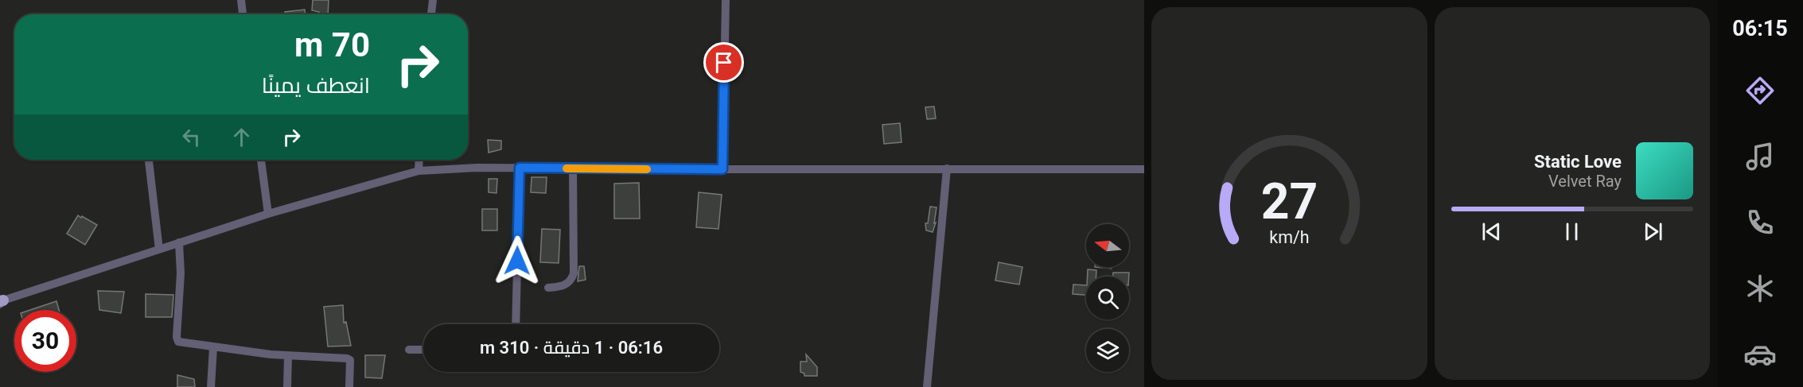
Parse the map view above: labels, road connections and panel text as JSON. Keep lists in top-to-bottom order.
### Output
{
  "north": "left",
  "page": {
    "tabs": "06:15",
    "turn": ["70 m", "انعطف يمينًا"],
    "song": ["Static Love", "Velvet Ray"],
    "limit": "30",
    "trip": "06:16 · 1 دقيقة · 310 m",
    "gauge": ["27", "km/h"]
  }
}
